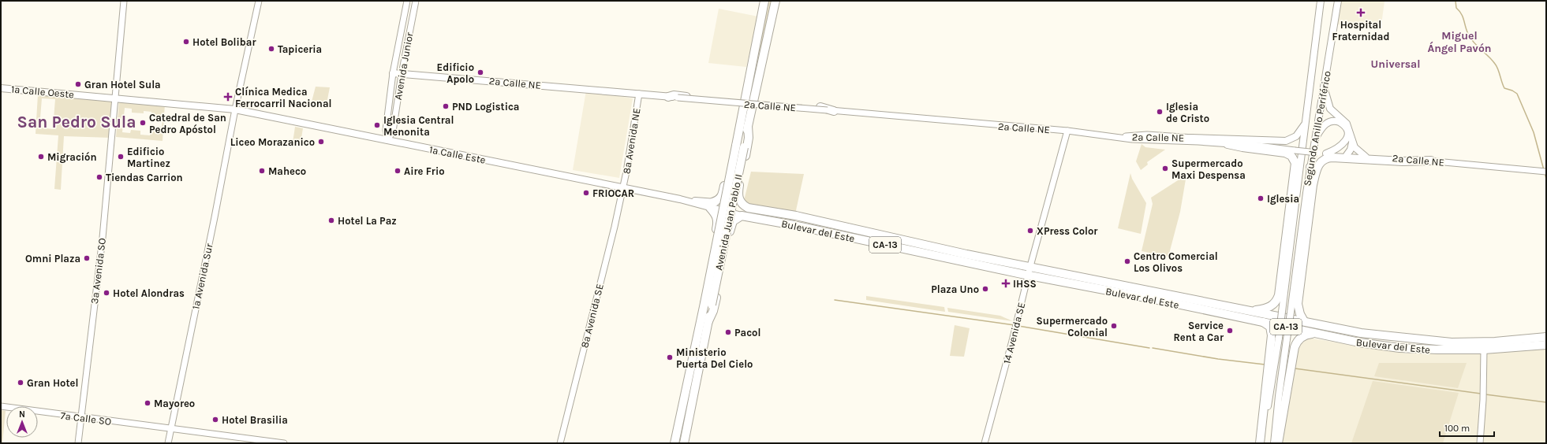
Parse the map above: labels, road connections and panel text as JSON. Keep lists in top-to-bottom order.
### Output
{
  "streets": {
    "highway": ["Avenida Juan Pablo II", "Bulevar del Este", "CA-13"],
    "main road": [
      "2a Calle NE",
      "1a Calle Oeste",
      "Segundo Anillo Periférico",
      "1a Calle Este"
    ],
    "street": [
      "Avenida Junior",
      "2ª Calle NE",
      "8a Avenida NE",
      "3a Avenida SO",
      "1a Avenida Sur",
      "8a Avenida SE",
      "14 Avenida SE",
      "7a Calle SO"
    ]
  },
  "crossings": [
    ["Avenida Junior", "2a Calle NE"],
    ["Avenida Junior", "1a Calle Este"],
    ["2a Calle NE", "2ª Calle NE"],
    ["2a Calle NE", "8a Avenida NE"],
    ["2a Calle NE", "14 Avenida SE"],
    ["1a Calle Oeste", "1a Calle Este"],
    ["1a Calle Oeste", "3a Avenida SO"],
    ["1a Calle Oeste", "1a Avenida Sur"],
    ["8a Avenida NE", "1a Calle Este"],
    ["8a Avenida NE", "8a Avenida SE"],
    ["1a Calle Este", "Bulevar del Este"],
    ["1a Calle Este", "1a Avenida Sur"],
    ["1a Calle Este", "8a Avenida SE"],
    ["Bulevar del Este", "14 Avenida SE"],
    ["3a Avenida SO", "7a Calle SO"],
    ["1a Avenida Sur", "7a Calle SO"]
  ],
  "districts": ["Miguel Ángel Pavón", "Universal", "San Pedro Sula"],
  "places": {
    "health": ["Hospital Fraternidad", "Clínica Medica Ferrocarril Nacional", "IHSS"],
    "other": [
      "Hotel Bolibar",
      "Tapiceria",
      "Edificio Apolo",
      "Gran Hotel Sula",
      "PND Logistica",
      "Iglesia de Cristo",
      "Catedral de San Pedro Apóstol",
      "Iglesia Central Menonita",
      "Liceo Morazanico",
      "Migración",
      "Edificio Martinez",
      "Supermercado Maxi Despensa",
      "Maheco",
      "Aire Frio",
      "Tiendas Carrion",
      "FRIOCAR",
      "Iglesia",
      "Hotel La Paz",
      "XPress Color",
      "Omni Plaza",
      "Centro Comercial Los Olivos",
      "Plaza Uno",
      "Hotel Alondras",
      "Supermercado Colonial",
      "Service Rent a Car",
      "Pacol",
      "Ministerio Puerta Del Cielo",
      "Gran Hotel",
      "Mayoreo",
      "Hotel Brasilia"
    ]
  },
  "scale_bar": "100 m",
  "north": "top"
}
